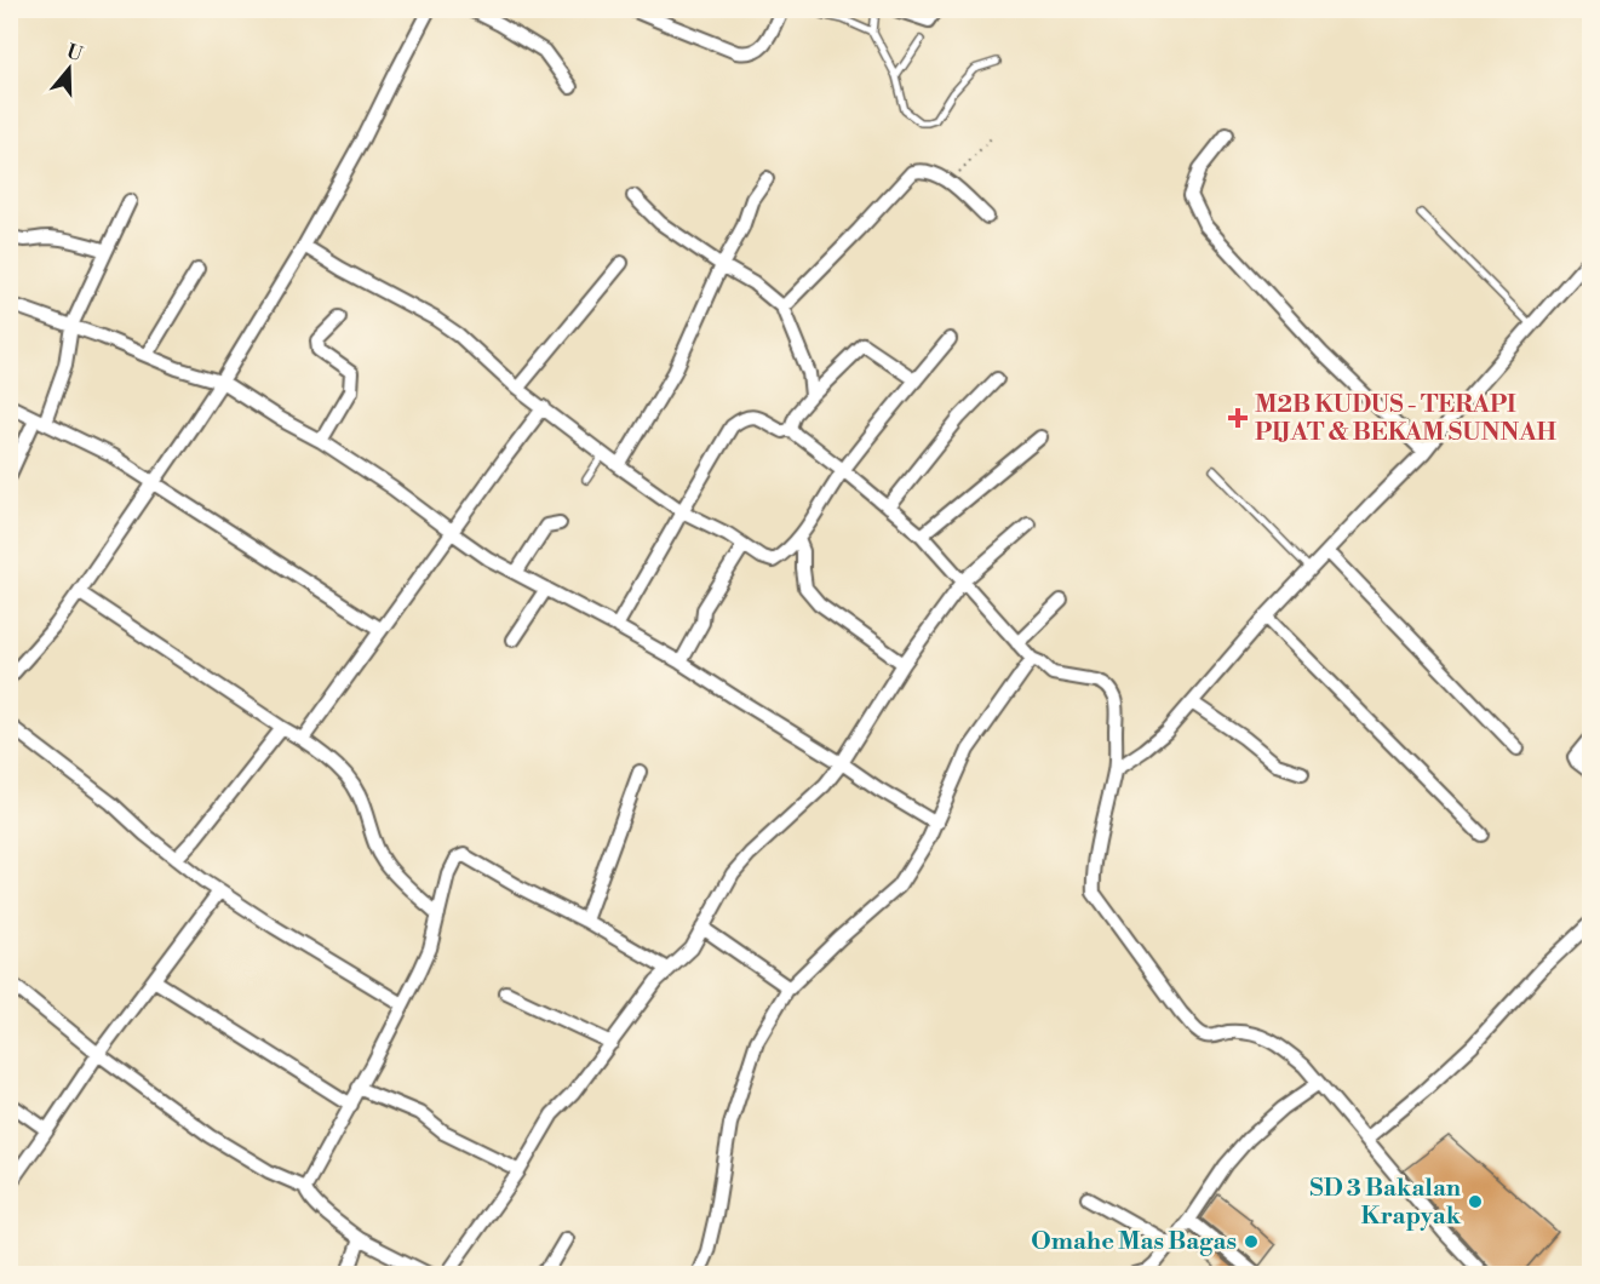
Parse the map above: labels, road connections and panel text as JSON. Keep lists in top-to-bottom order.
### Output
{
  "places": {
    "health": ["M2B KUDUS - TERAPI PIJAT & BEKAM SUNNAH"],
    "other": ["SD 3 Bakalan Krapyak", "Omahe Mas Bagas"]
  },
  "north": "top"
}
